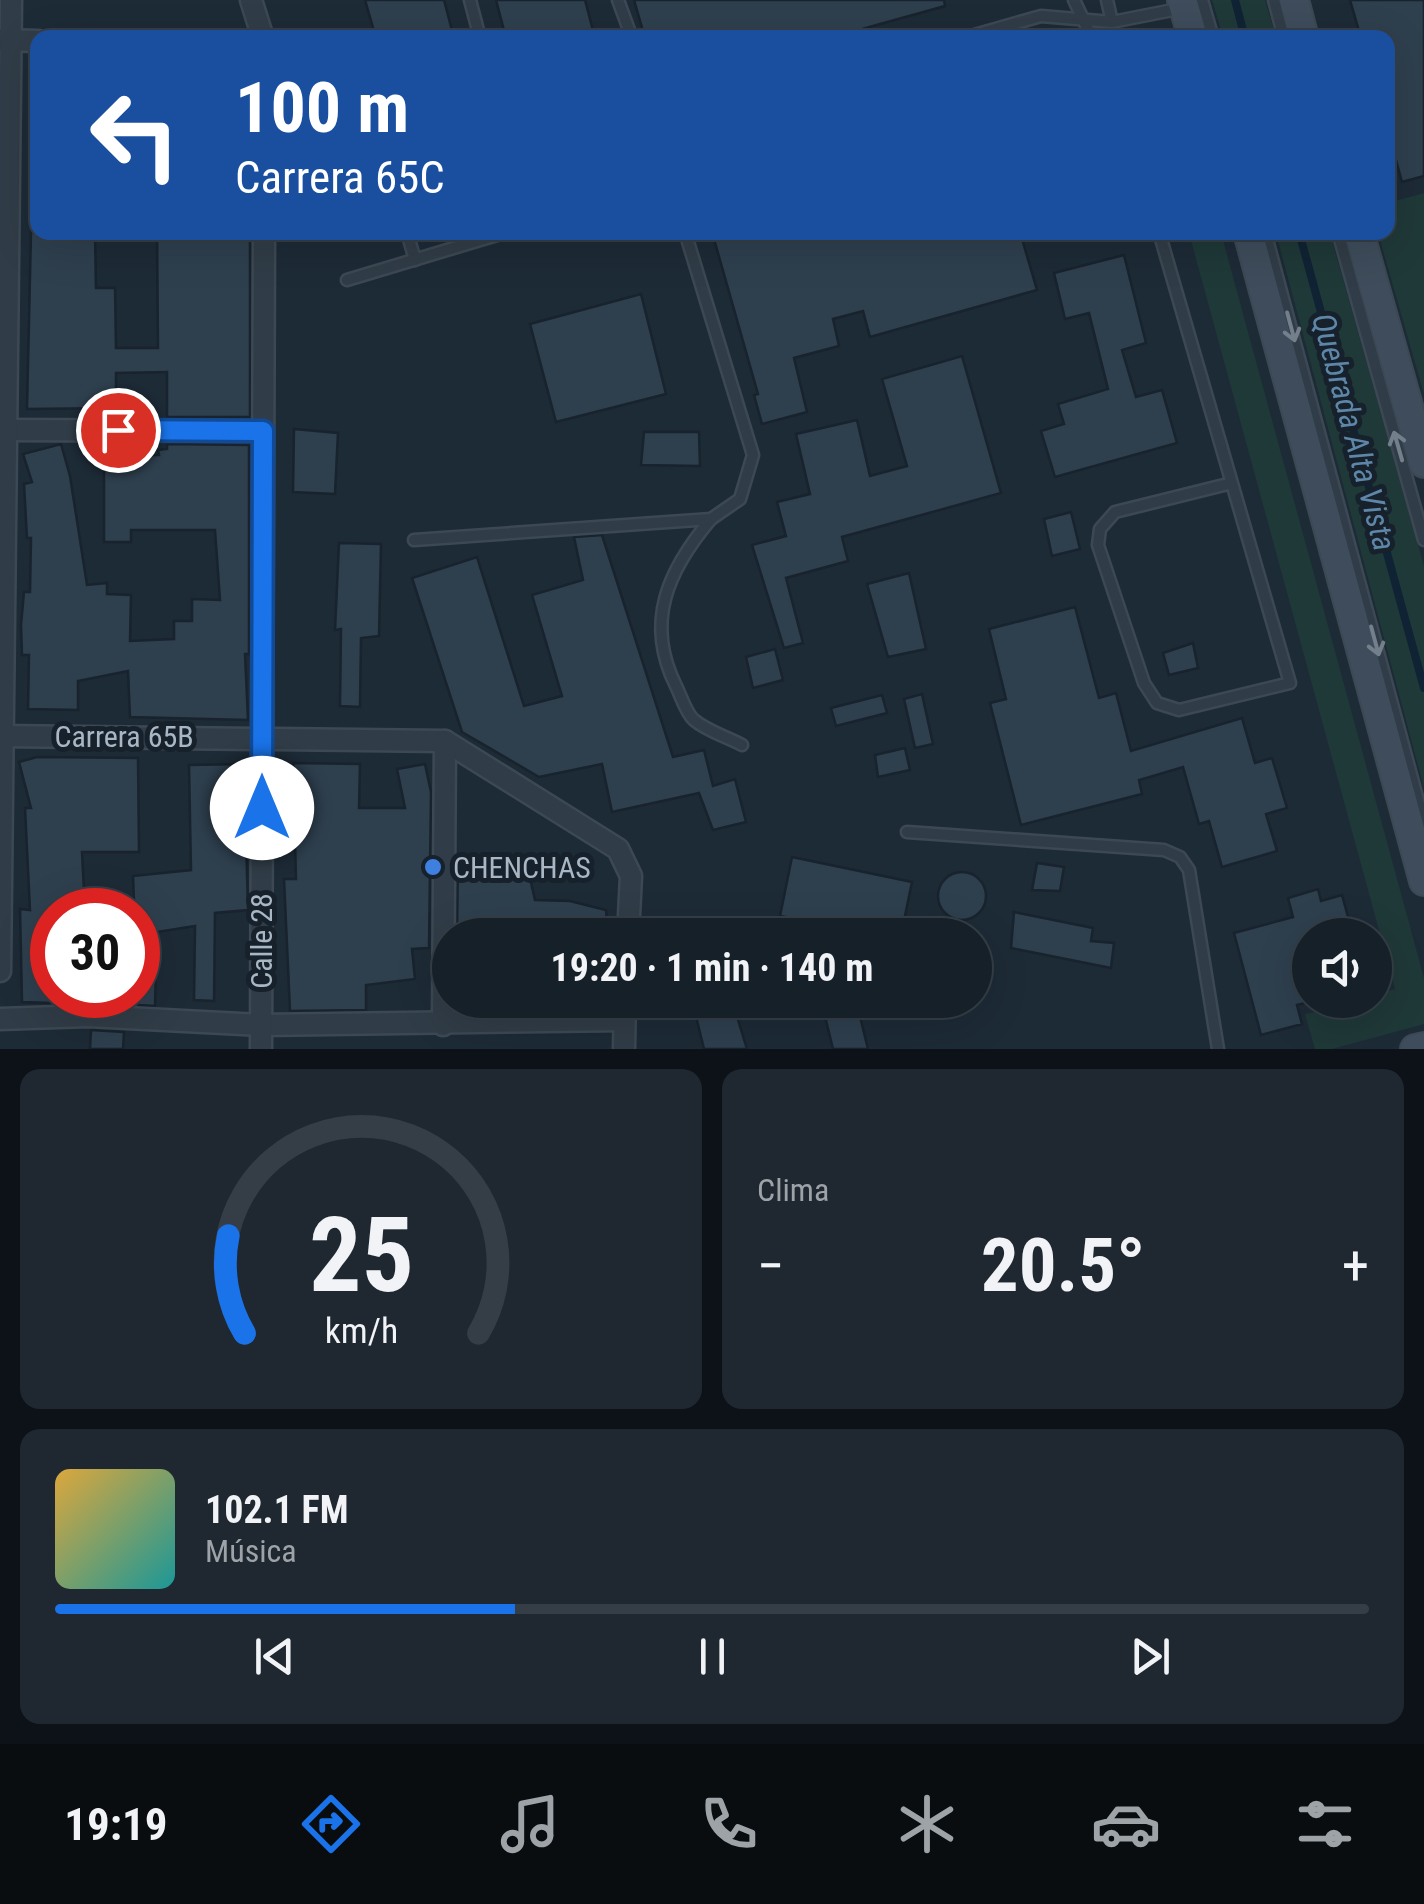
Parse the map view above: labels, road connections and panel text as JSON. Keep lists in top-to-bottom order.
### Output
{
  "streets": {
    "street": ["Carrera 65B", "Calle 28"]
  },
  "crossings": [
    ["Carrera 65B", "Calle 28"]
  ],
  "water": ["Quebrada Alta Vista"],
  "places": ["CHENCHAS"],
  "page": {
    "turn": ["100 m", "Carrera 65C"],
    "limit": "30",
    "trip": "19:20 · 1 min · 140 m",
    "tile": "Clima",
    "heat": ["−", "20.5°", "+"],
    "song": ["102.1 FM", "Música"],
    "tabs": "19:19",
    "gauge": ["25", "km/h"]
  }
}
